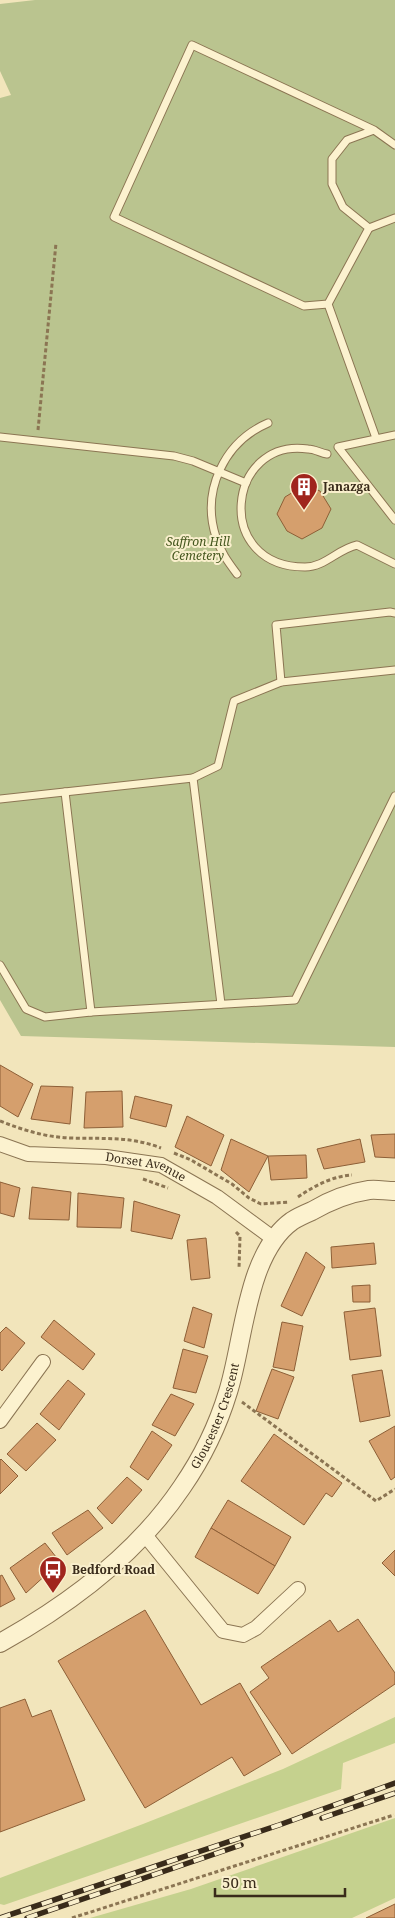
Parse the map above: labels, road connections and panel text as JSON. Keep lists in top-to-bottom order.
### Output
{
  "streets": {
    "street": ["Dorset Avenue", "Gloucester Crescent"]
  },
  "crossings": [
    ["Dorset Avenue", "Gloucester Crescent"]
  ],
  "parks": ["Saffron Hill Cemetery"],
  "places": {
    "building": ["Janazga"],
    "bus stop": ["Bedford Road"]
  },
  "scale_bar": "50 m"
}
